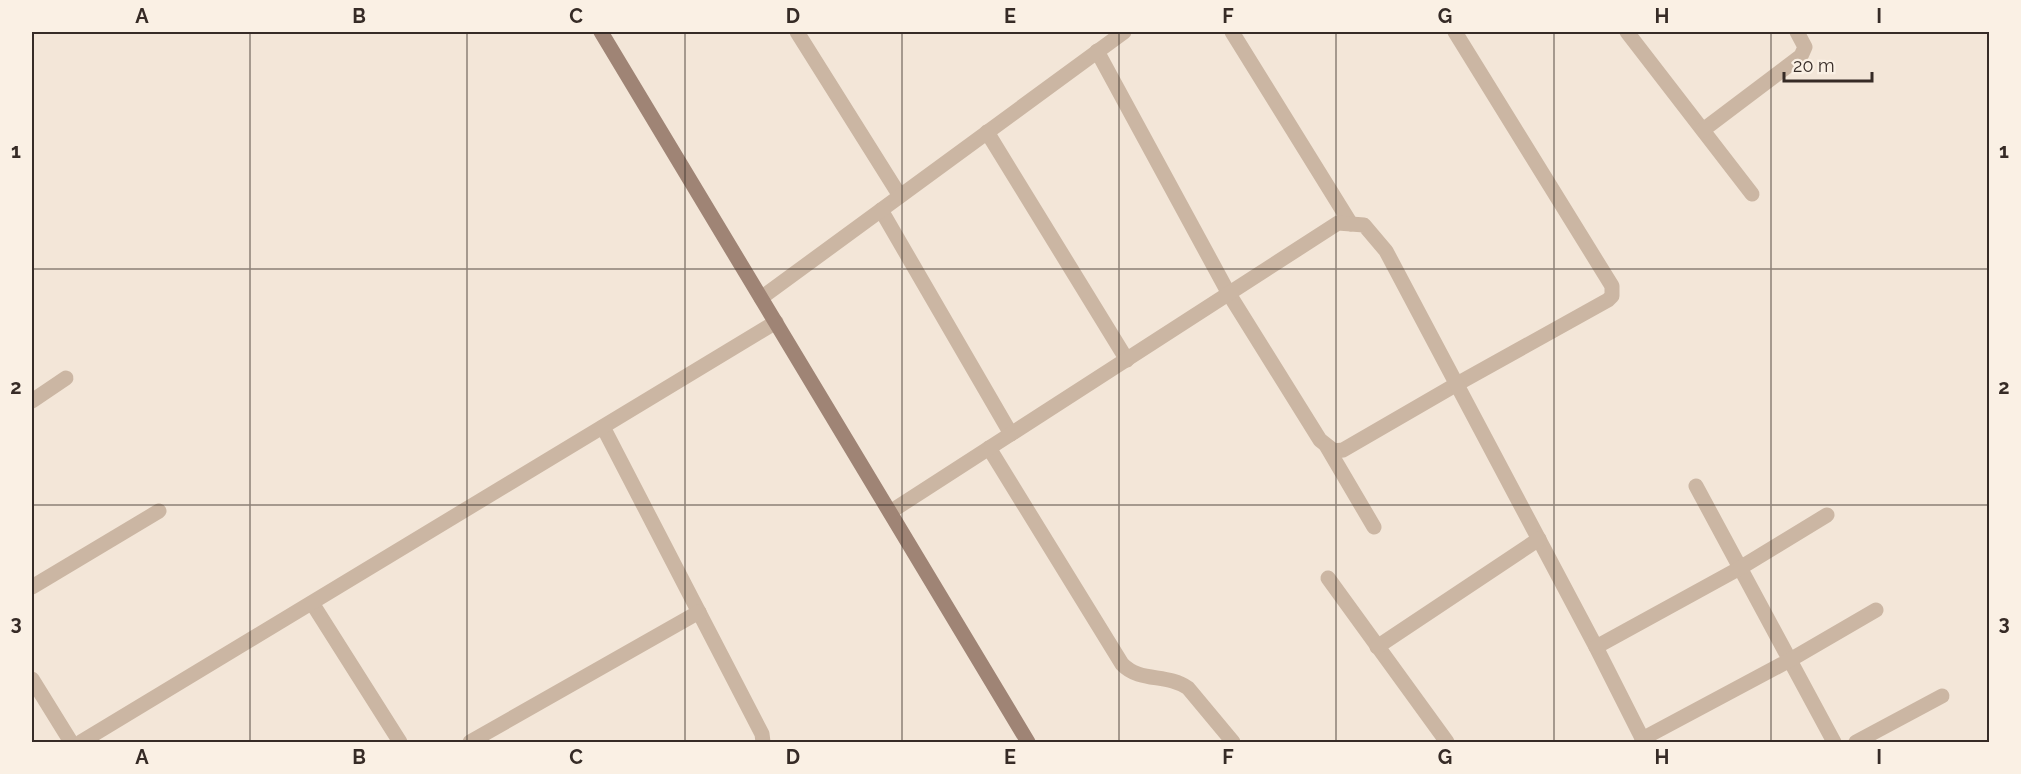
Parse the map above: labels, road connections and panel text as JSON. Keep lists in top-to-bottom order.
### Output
{
  "scale_bar": "20 m",
  "grid": {
    "columns": [
      "A",
      "B",
      "C",
      "D",
      "E",
      "F",
      "G",
      "H",
      "I"
    ],
    "rows": ["1", "2", "3"]
  }
}
